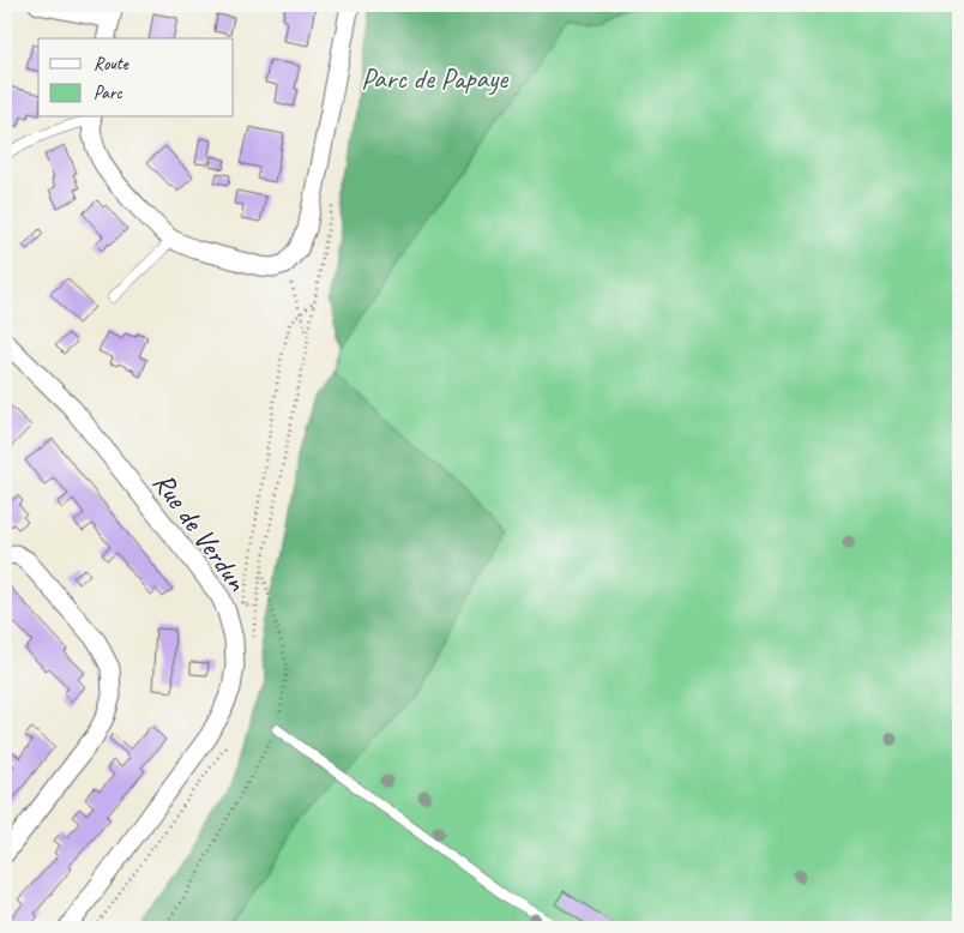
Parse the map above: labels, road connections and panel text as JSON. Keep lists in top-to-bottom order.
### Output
{
  "streets": {
    "street": ["Rue de Verdun"]
  },
  "parks": ["Parc de Papaye"],
  "legend": ["Route", "Parc"]
}
